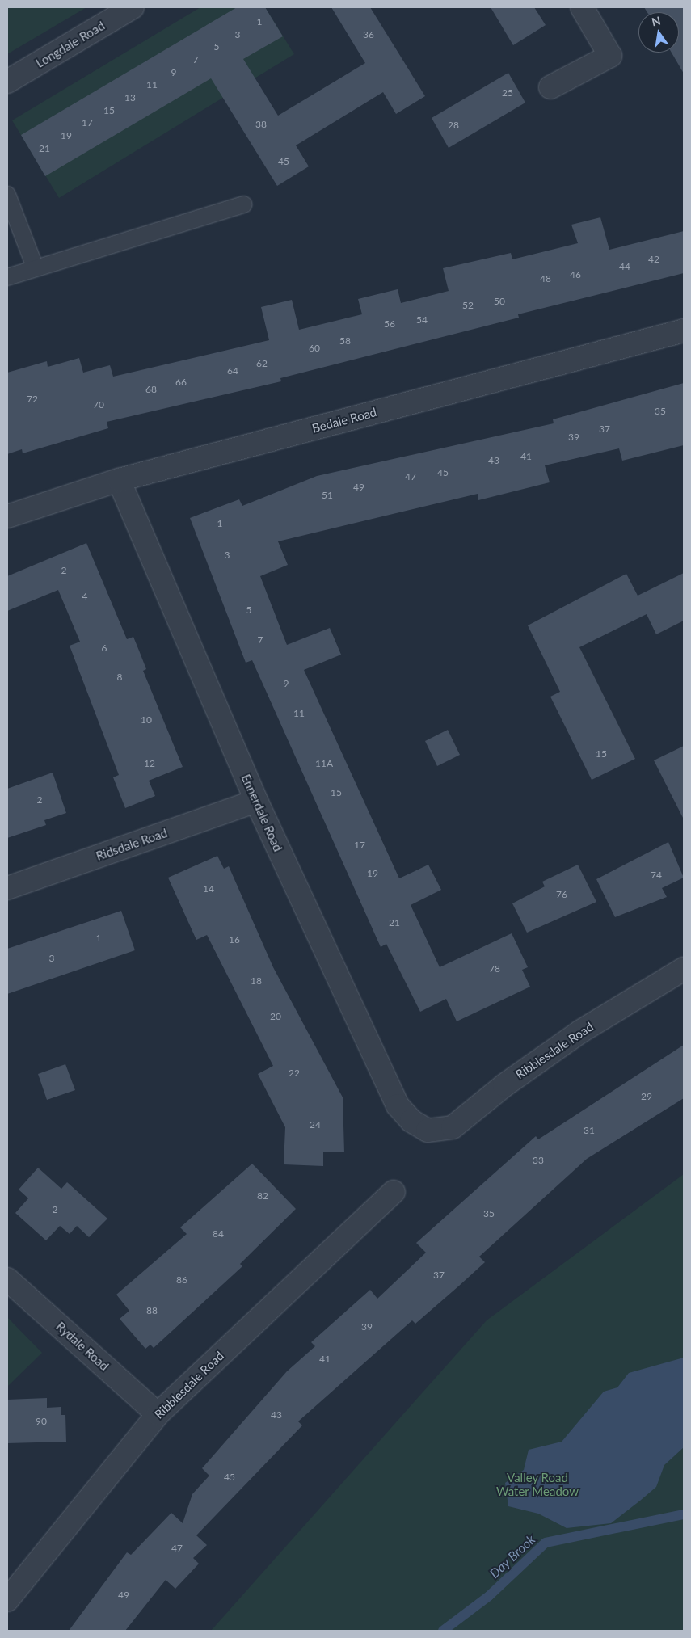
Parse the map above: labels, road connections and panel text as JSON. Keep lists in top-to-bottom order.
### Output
{
  "streets": {
    "street": [
      "Longdale Road",
      "Bedale Road",
      "Ennerdale Road",
      "Ridsdale Road",
      "Ribblesdale Road",
      "Rydale Road"
    ]
  },
  "crossings": [
    ["Bedale Road", "Ennerdale Road"],
    ["Ennerdale Road", "Ridsdale Road"],
    ["Ennerdale Road", "Ribblesdale Road"],
    ["Ribblesdale Road", "Rydale Road"]
  ],
  "water": ["Day Brook"],
  "parks": ["Valley Road Water Meadow"],
  "house_numbers": [
    "1",
    "3",
    "36",
    "5",
    "7",
    "9",
    "11",
    "25",
    "13",
    "15",
    "17",
    "38",
    "28",
    "19",
    "21",
    "45",
    "42",
    "44",
    "46",
    "48",
    "50",
    "52",
    "54",
    "56",
    "58",
    "60",
    "62",
    "64",
    "66",
    "68",
    "72",
    "70",
    "35",
    "37",
    "39",
    "41",
    "43",
    "45",
    "47",
    "49",
    "51",
    "1",
    "3",
    "2",
    "4",
    "5",
    "7",
    "6",
    "8",
    "9",
    "11",
    "10",
    "15",
    "12",
    "11A",
    "15",
    "2",
    "17",
    "19",
    "74",
    "14",
    "76",
    "21",
    "1",
    "16",
    "3",
    "78",
    "18",
    "20",
    "22",
    "29",
    "24",
    "31",
    "33",
    "82",
    "2",
    "35",
    "84",
    "37",
    "86",
    "88",
    "39",
    "41",
    "43",
    "90",
    "45",
    "47",
    "49"
  ],
  "north": "top"
}
